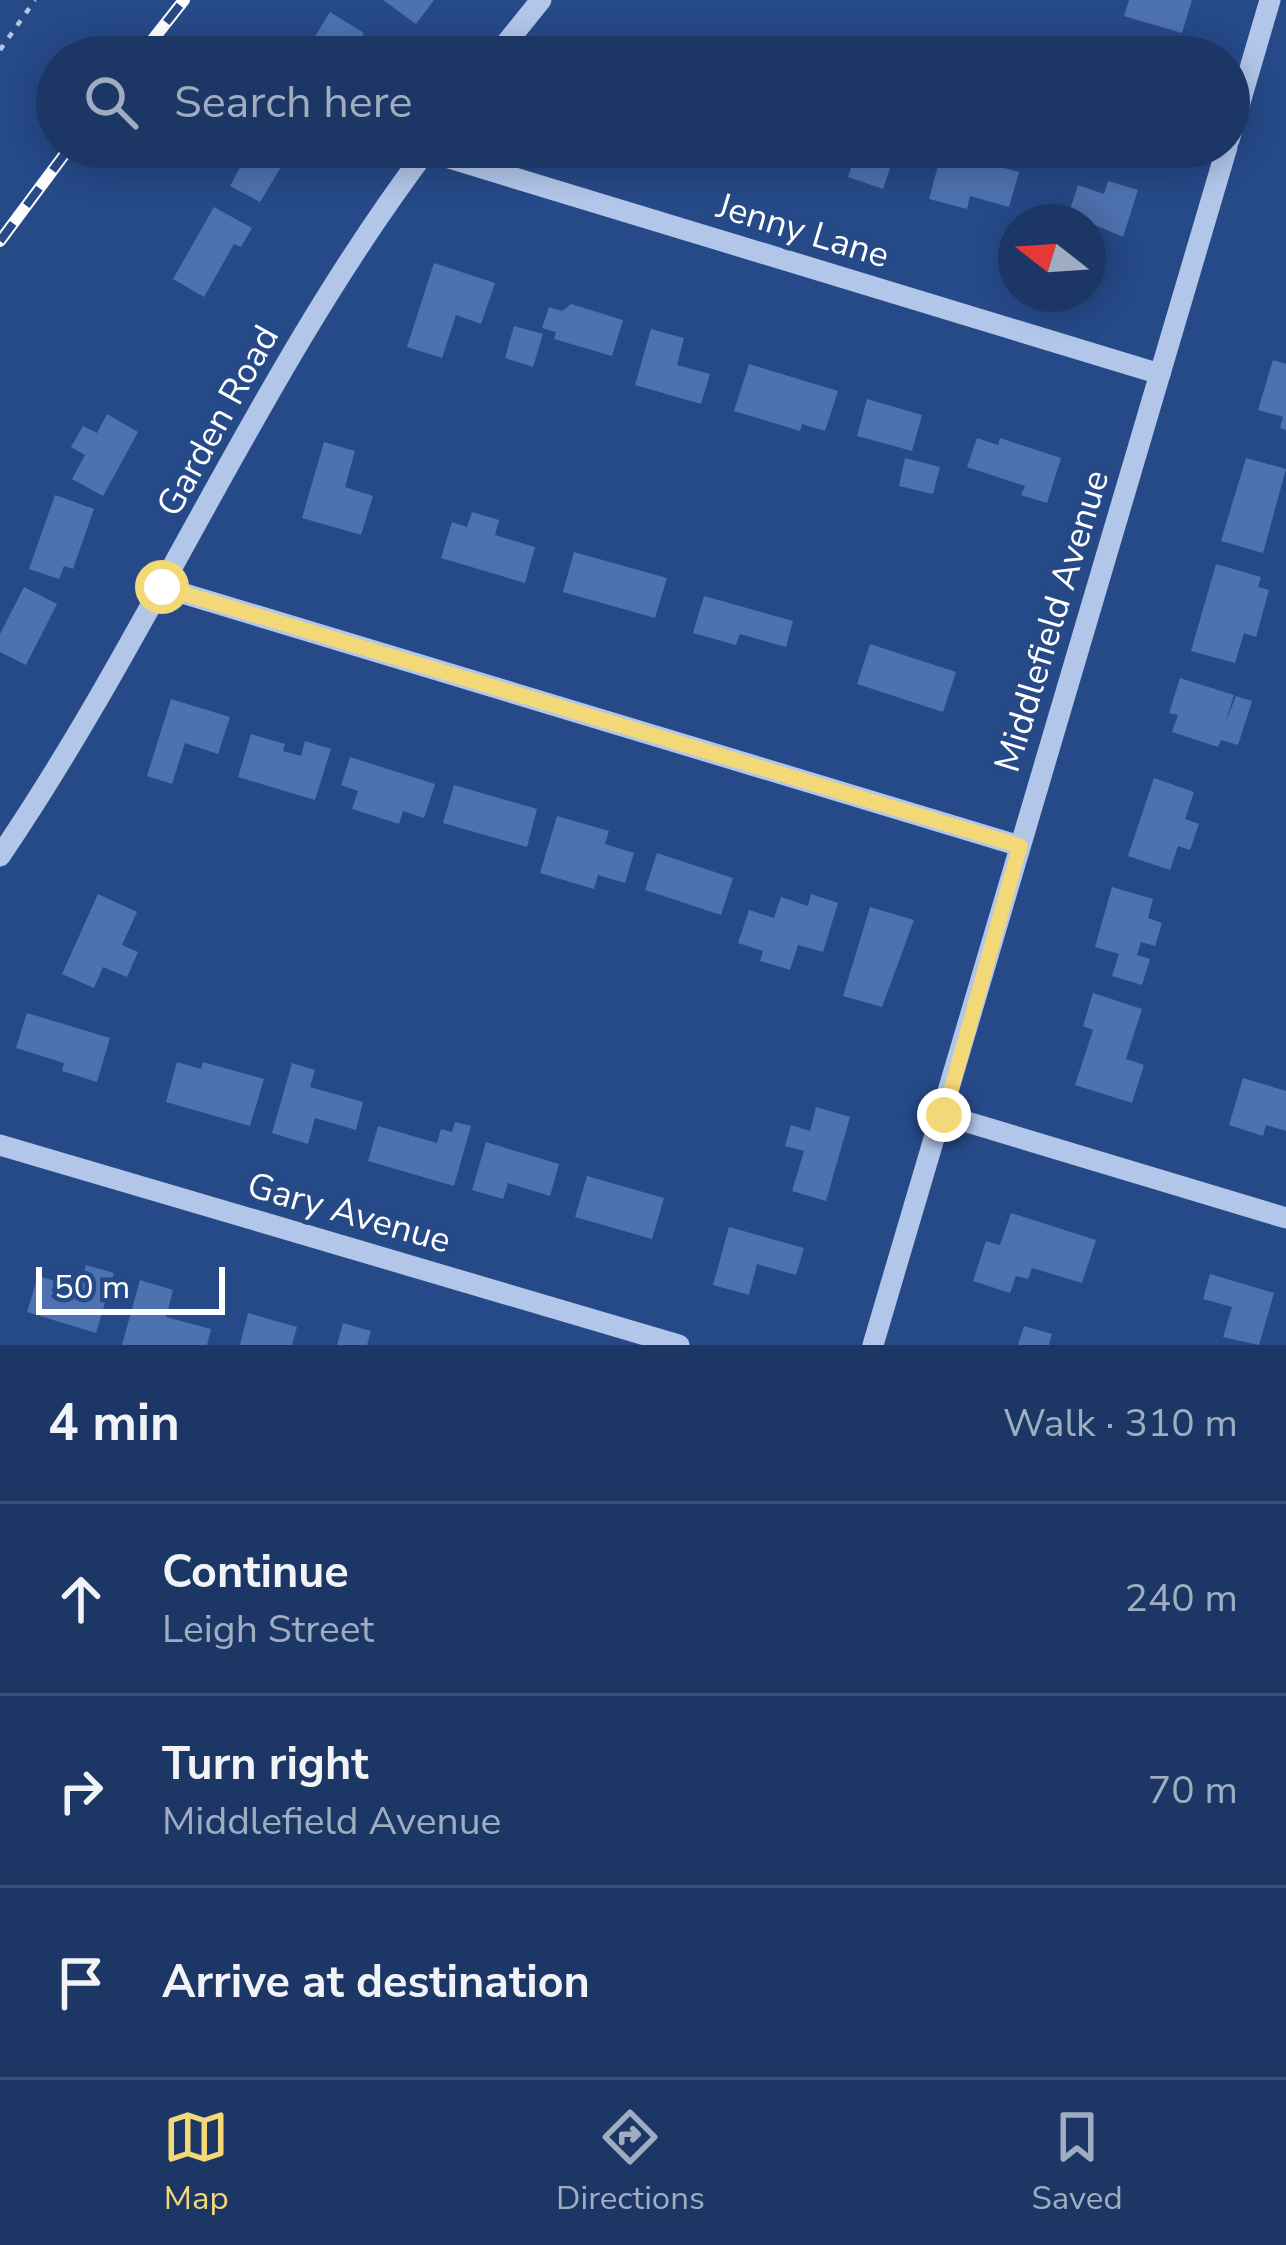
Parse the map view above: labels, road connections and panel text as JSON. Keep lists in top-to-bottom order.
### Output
{
  "streets": {
    "street": [
      "Jenny Lane",
      "Garden Road",
      "Middlefield Avenue",
      "Gary Avenue"
    ]
  },
  "crossings": [
    ["Jenny Lane", "Middlefield Avenue"]
  ],
  "scale_bar": "50 m",
  "north": "left",
  "page": {
    "search": "Search here",
    "scale": "50 m",
    "heading": ["4 min", "Walk · 310 m"],
    "list": [
      ["Continue", "Leigh Street", "240 m"],
      ["Turn right", "Middlefield Avenue", "70 m"],
      "Arrive at destination"
    ],
    "nav": ["Map", "Directions", "Saved"]
  }
}
